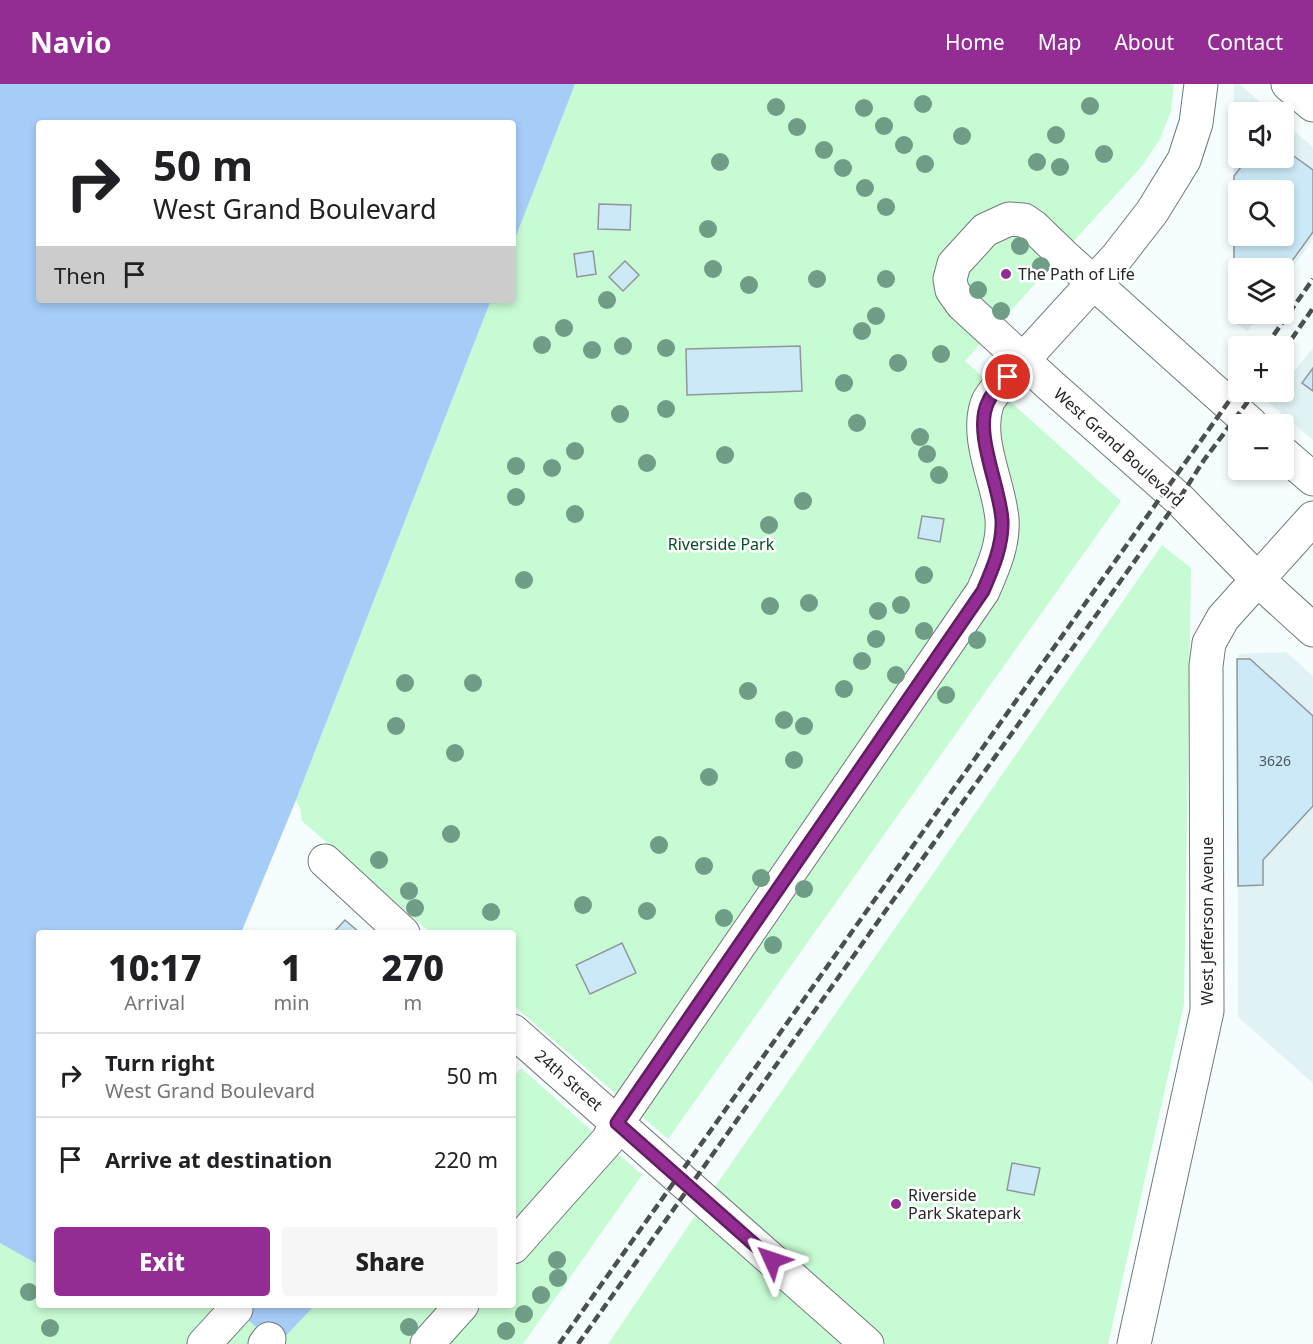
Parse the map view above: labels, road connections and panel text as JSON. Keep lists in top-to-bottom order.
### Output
{
  "streets": {
    "street": ["West Grand Boulevard", "West Jefferson Avenue", "24th Street"]
  },
  "crossings": [
    ["West Grand Boulevard", "West Jefferson Avenue"]
  ],
  "parks": ["Riverside Park"],
  "places": ["The Path of Life", "Riverside Park Skatepark"],
  "house_numbers": ["3626"],
  "page": {
    "header": "Navio",
    "nav": [
      "Home",
      "Map",
      "About",
      "Contact"
    ],
    "map_buttons": ["+", "−"],
    "turn": ["50 m", "West Grand Boulevard"],
    "then": "Then",
    "eta": [
      "10:17",
      "Arrival",
      "1",
      "min",
      "270",
      "m"
    ],
    "list": [
      {
        "name": "Turn right",
        "note": "West Grand Boulevard",
        "value": "50 m"
      },
      {
        "name": "Arrive at destination",
        "value": "220 m"
      }
    ],
    "buttons": ["Exit", "Share"]
  }
}
